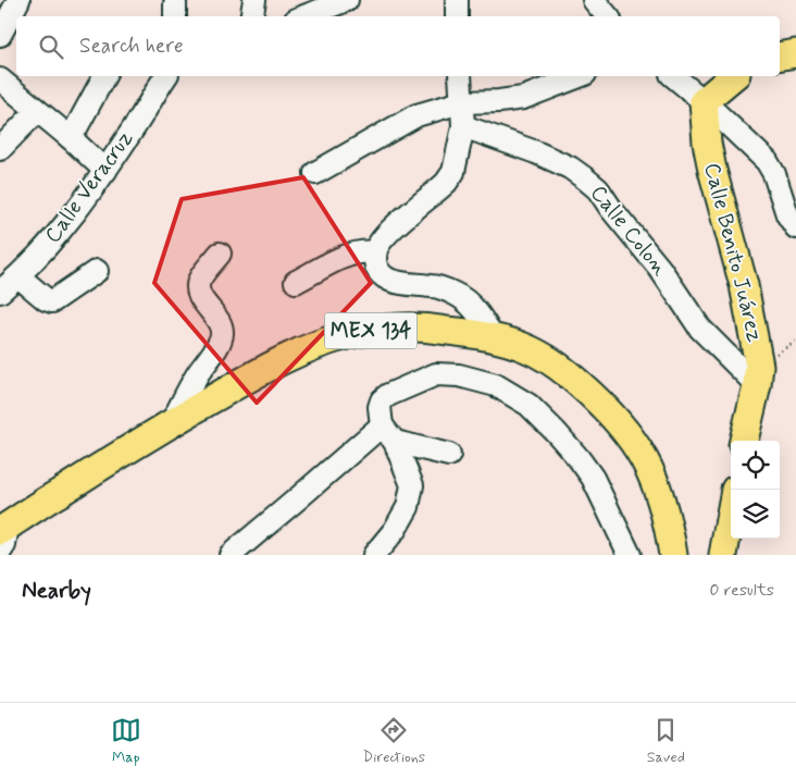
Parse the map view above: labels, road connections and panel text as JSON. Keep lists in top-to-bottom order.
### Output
{
  "streets": {
    "main road": ["Calle Benito Juárez", "MEX 134"],
    "street": ["Calle Veracruz", "Calle Colon"]
  },
  "crossings": [
    ["Calle Colon", "Calle Benito Juárez"]
  ],
  "page": {
    "search": "Search here",
    "heading": ["Nearby", "0 results"],
    "nav": ["Map", "Directions", "Saved"]
  }
}
